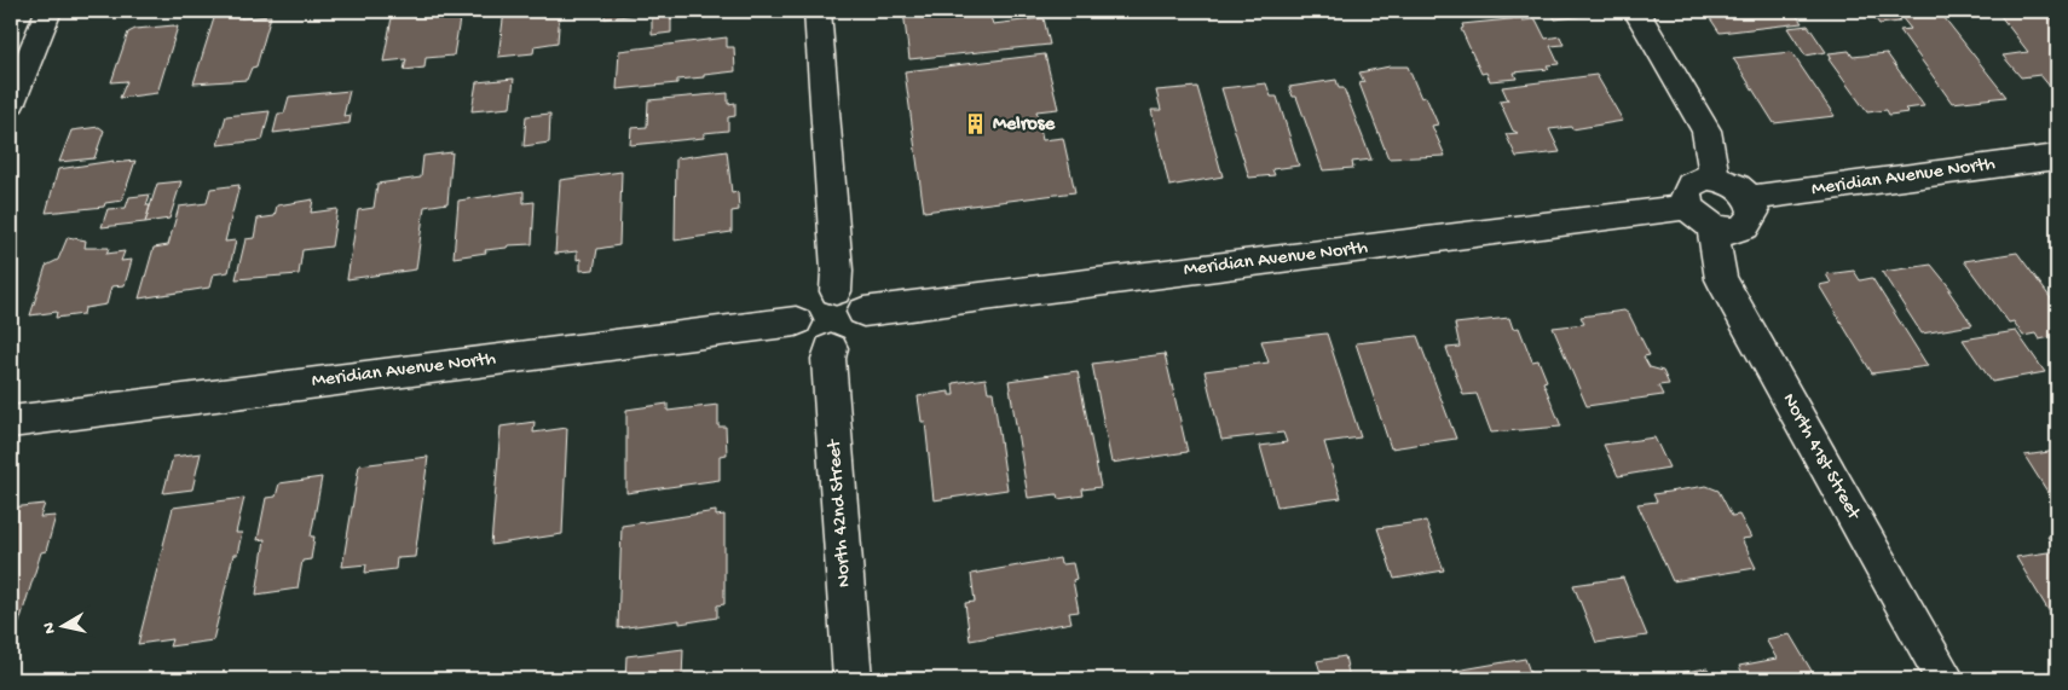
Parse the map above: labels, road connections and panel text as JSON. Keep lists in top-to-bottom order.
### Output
{
  "streets": {
    "street": ["Meridian Avenue North", "North 41st Street", "North 42nd Street"]
  },
  "crossings": [
    ["Meridian Avenue North", "North 41st Street"],
    ["Meridian Avenue North", "North 42nd Street"]
  ],
  "places": {
    "building": ["Melrose"]
  },
  "north": "left"
}
